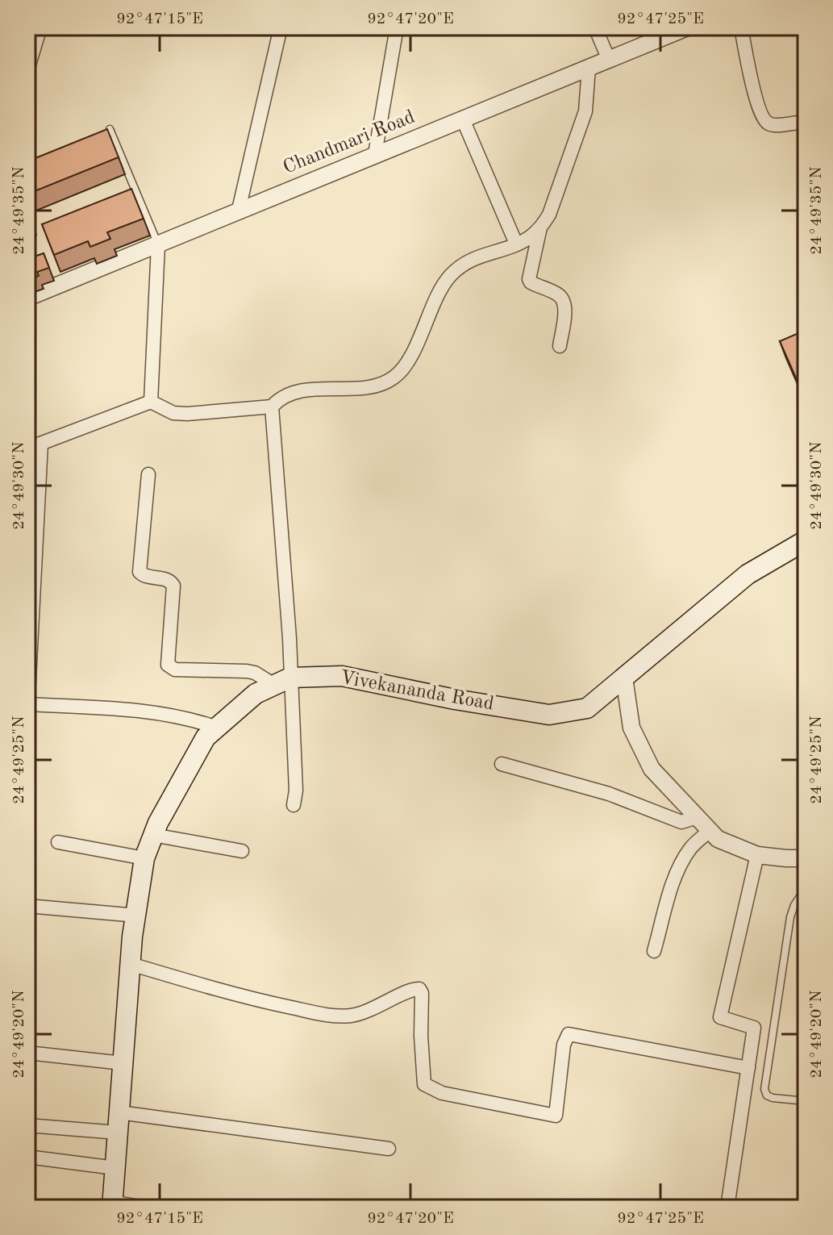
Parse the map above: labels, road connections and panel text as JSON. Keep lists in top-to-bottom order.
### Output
{
  "streets": {
    "main road": ["Vivekananda Road"],
    "street": ["Chandmari Road"]
  },
  "coordinates": [
    "92°47'15\"E",
    "92°47'20\"E",
    "92°47'25\"E",
    "24°49'35\"N",
    "24°49'30\"N",
    "24°49'25\"N",
    "24°49'20\"N"
  ]
}
